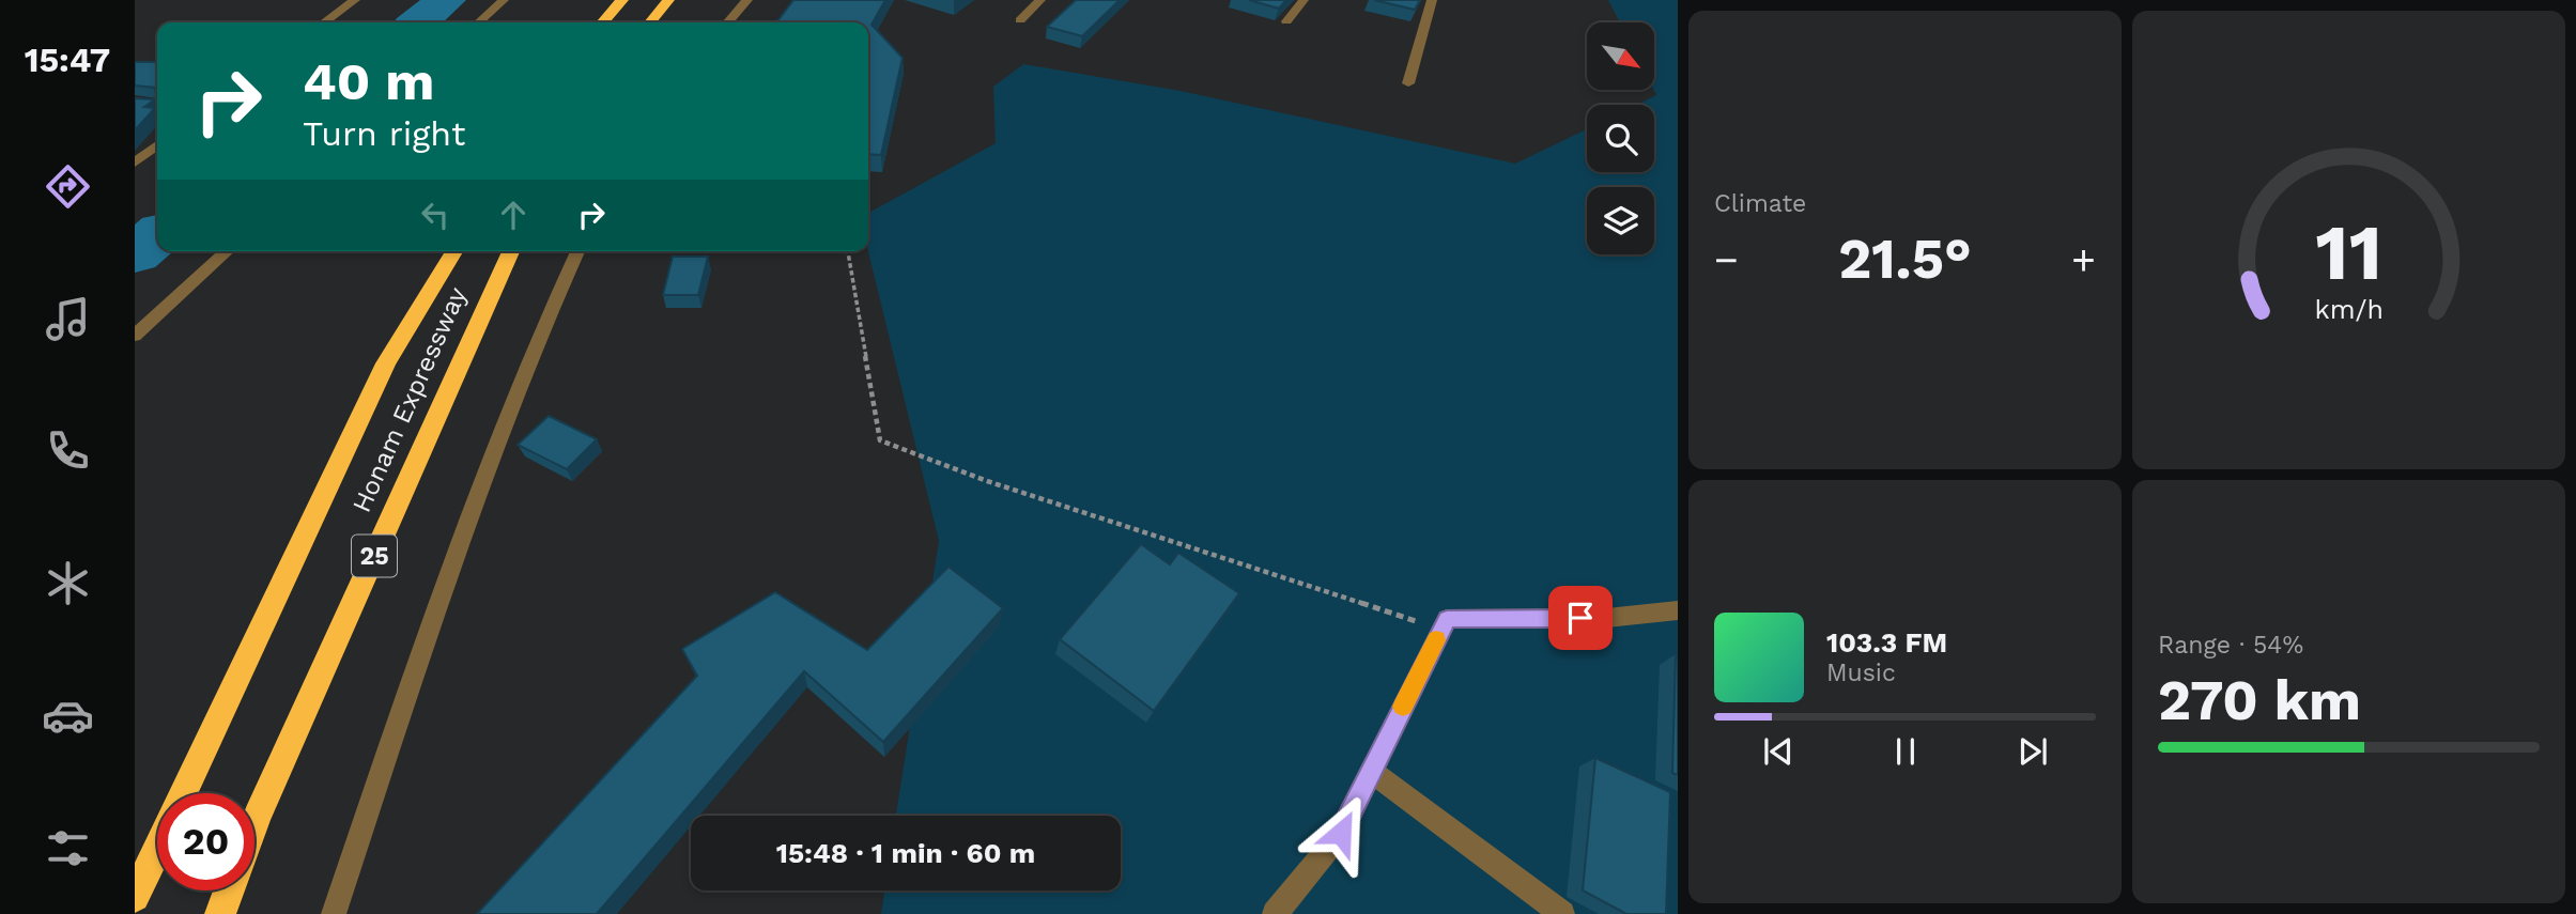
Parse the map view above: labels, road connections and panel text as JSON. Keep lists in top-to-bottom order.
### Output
{
  "streets": {
    "highway": ["Honam Expressway", "25"]
  },
  "north": "bottom right",
  "page": {
    "tabs": "15:47",
    "tile": [
      "Climate",
      ["Range · 54%", "270 km"]
    ],
    "turn": ["40 m", "Turn right"],
    "heat": ["−", "21.5°", "+"],
    "song": ["103.3 FM", "Music"],
    "limit": "20",
    "trip": "15:48 · 1 min · 60 m",
    "gauge": ["11", "km/h"]
  }
}
